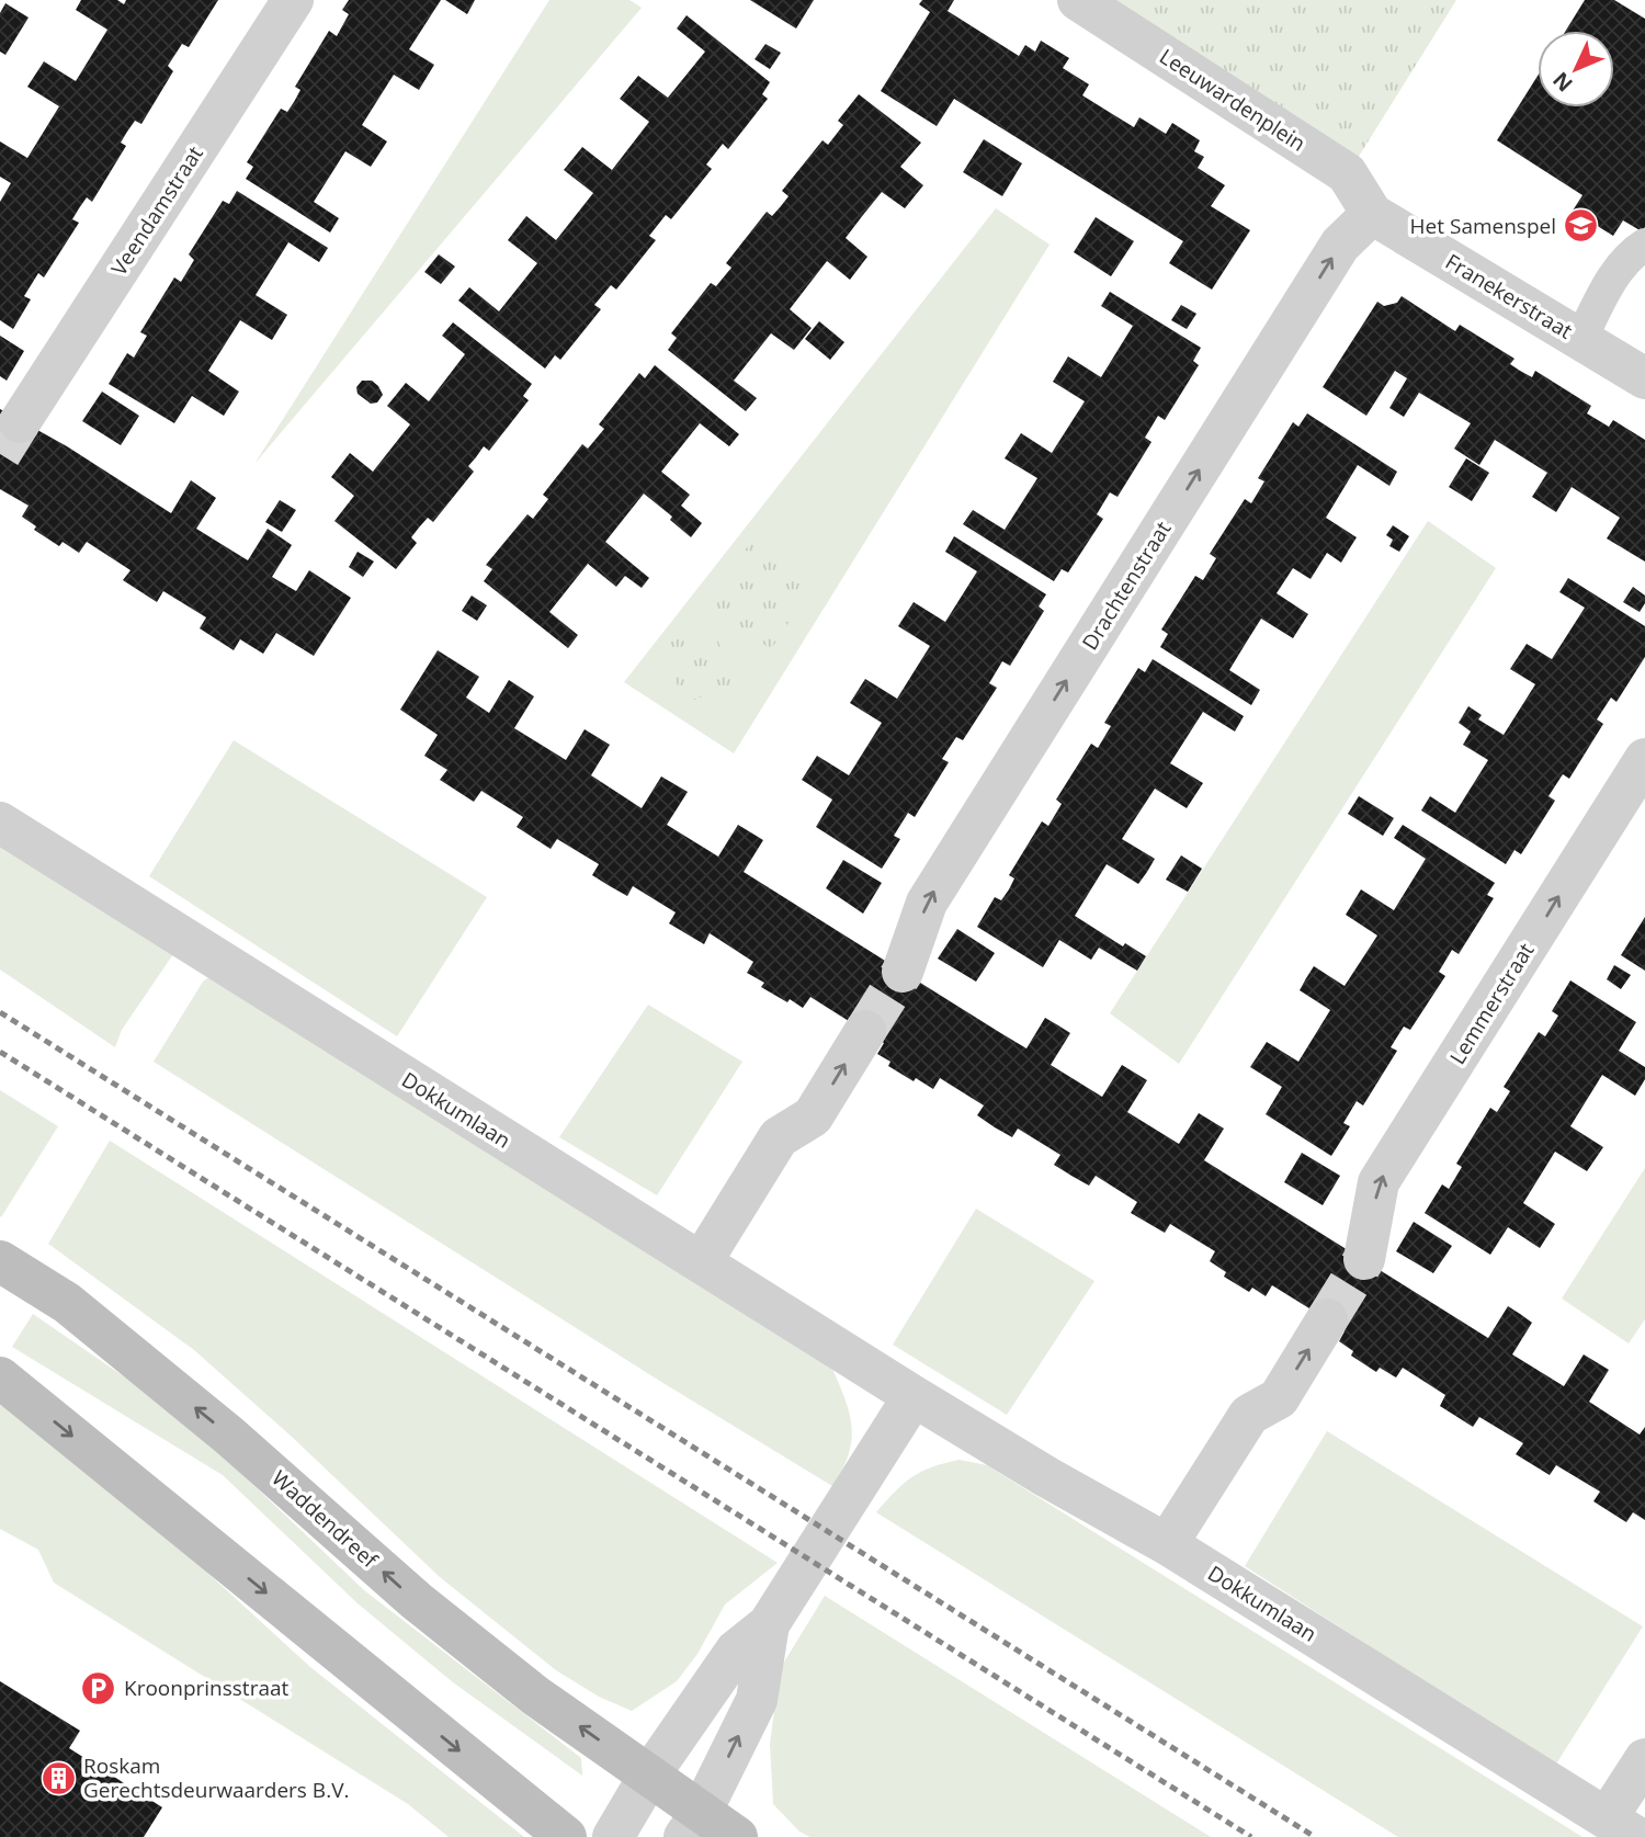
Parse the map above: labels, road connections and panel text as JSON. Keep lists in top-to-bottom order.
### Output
{
  "streets": {
    "main road": ["Waddendreef"],
    "street": [
      "Leeuwardenplein",
      "Veendamstraat",
      "Franekerstraat",
      "Drachtenstraat",
      "Lemmerstraat",
      "Dokkumlaan"
    ]
  },
  "crossings": [
    ["Leeuwardenplein", "Franekerstraat"],
    ["Leeuwardenplein", "Drachtenstraat"],
    ["Franekerstraat", "Drachtenstraat"]
  ],
  "one_way": ["Drachtenstraat", "Lemmerstraat"],
  "places": {
    "school or university": ["Het Samenspel"],
    "parking": ["Kroonprinsstraat"],
    "building": ["Roskam Gerechtsdeurwaarders B.V."]
  },
  "north": "bottom left"
}
